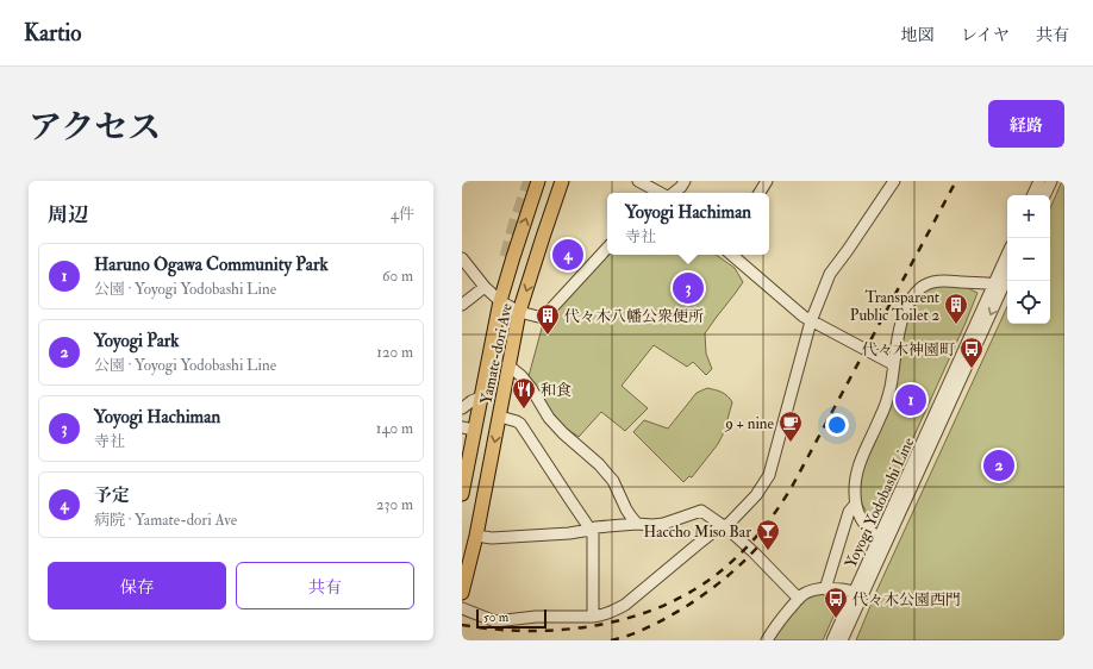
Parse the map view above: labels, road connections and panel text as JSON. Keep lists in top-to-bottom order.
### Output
{
  "streets": {
    "main road": ["Yamate-dori Ave"],
    "street": ["Yoyogi Yodobashi Line"]
  },
  "places": {
    "building": ["Transparent Public Toilet 2", "代々木八幡公衆便所"],
    "bus stop": ["代々木神園町", "代々木公園西門"],
    "restaurant": ["和食"],
    "cafe": ["9 + nine"],
    "bar": ["Haccho Miso Bar"]
  },
  "scale_bar": "50 m",
  "page": {
    "header": "Kartio",
    "nav": ["地図", "レイヤ", "共有"],
    "title": "アクセス",
    "buttons": [
      "経路",
      ["保存", "共有"]
    ],
    "heading": ["周辺", "4件"],
    "popup": ["Yoyogi Hachiman", "寺社"],
    "map_buttons": ["+", "−"],
    "pins": [
      "4",
      "3",
      "1",
      "2"
    ],
    "list": [
      {
        "mark": "1",
        "name": "Haruno Ogawa Community Park",
        "note": "公園 · Yoyogi Yodobashi Line",
        "value": "60 m"
      },
      {
        "mark": "2",
        "name": "Yoyogi Park",
        "note": "公園 · Yoyogi Yodobashi Line",
        "value": "120 m"
      },
      {
        "mark": "3",
        "name": "Yoyogi Hachiman",
        "note": "寺社",
        "value": "140 m"
      },
      {
        "mark": "4",
        "name": "予定",
        "note": "病院 · Yamate-dori Ave",
        "value": "230 m"
      }
    ],
    "scale": "50 m"
  }
}
